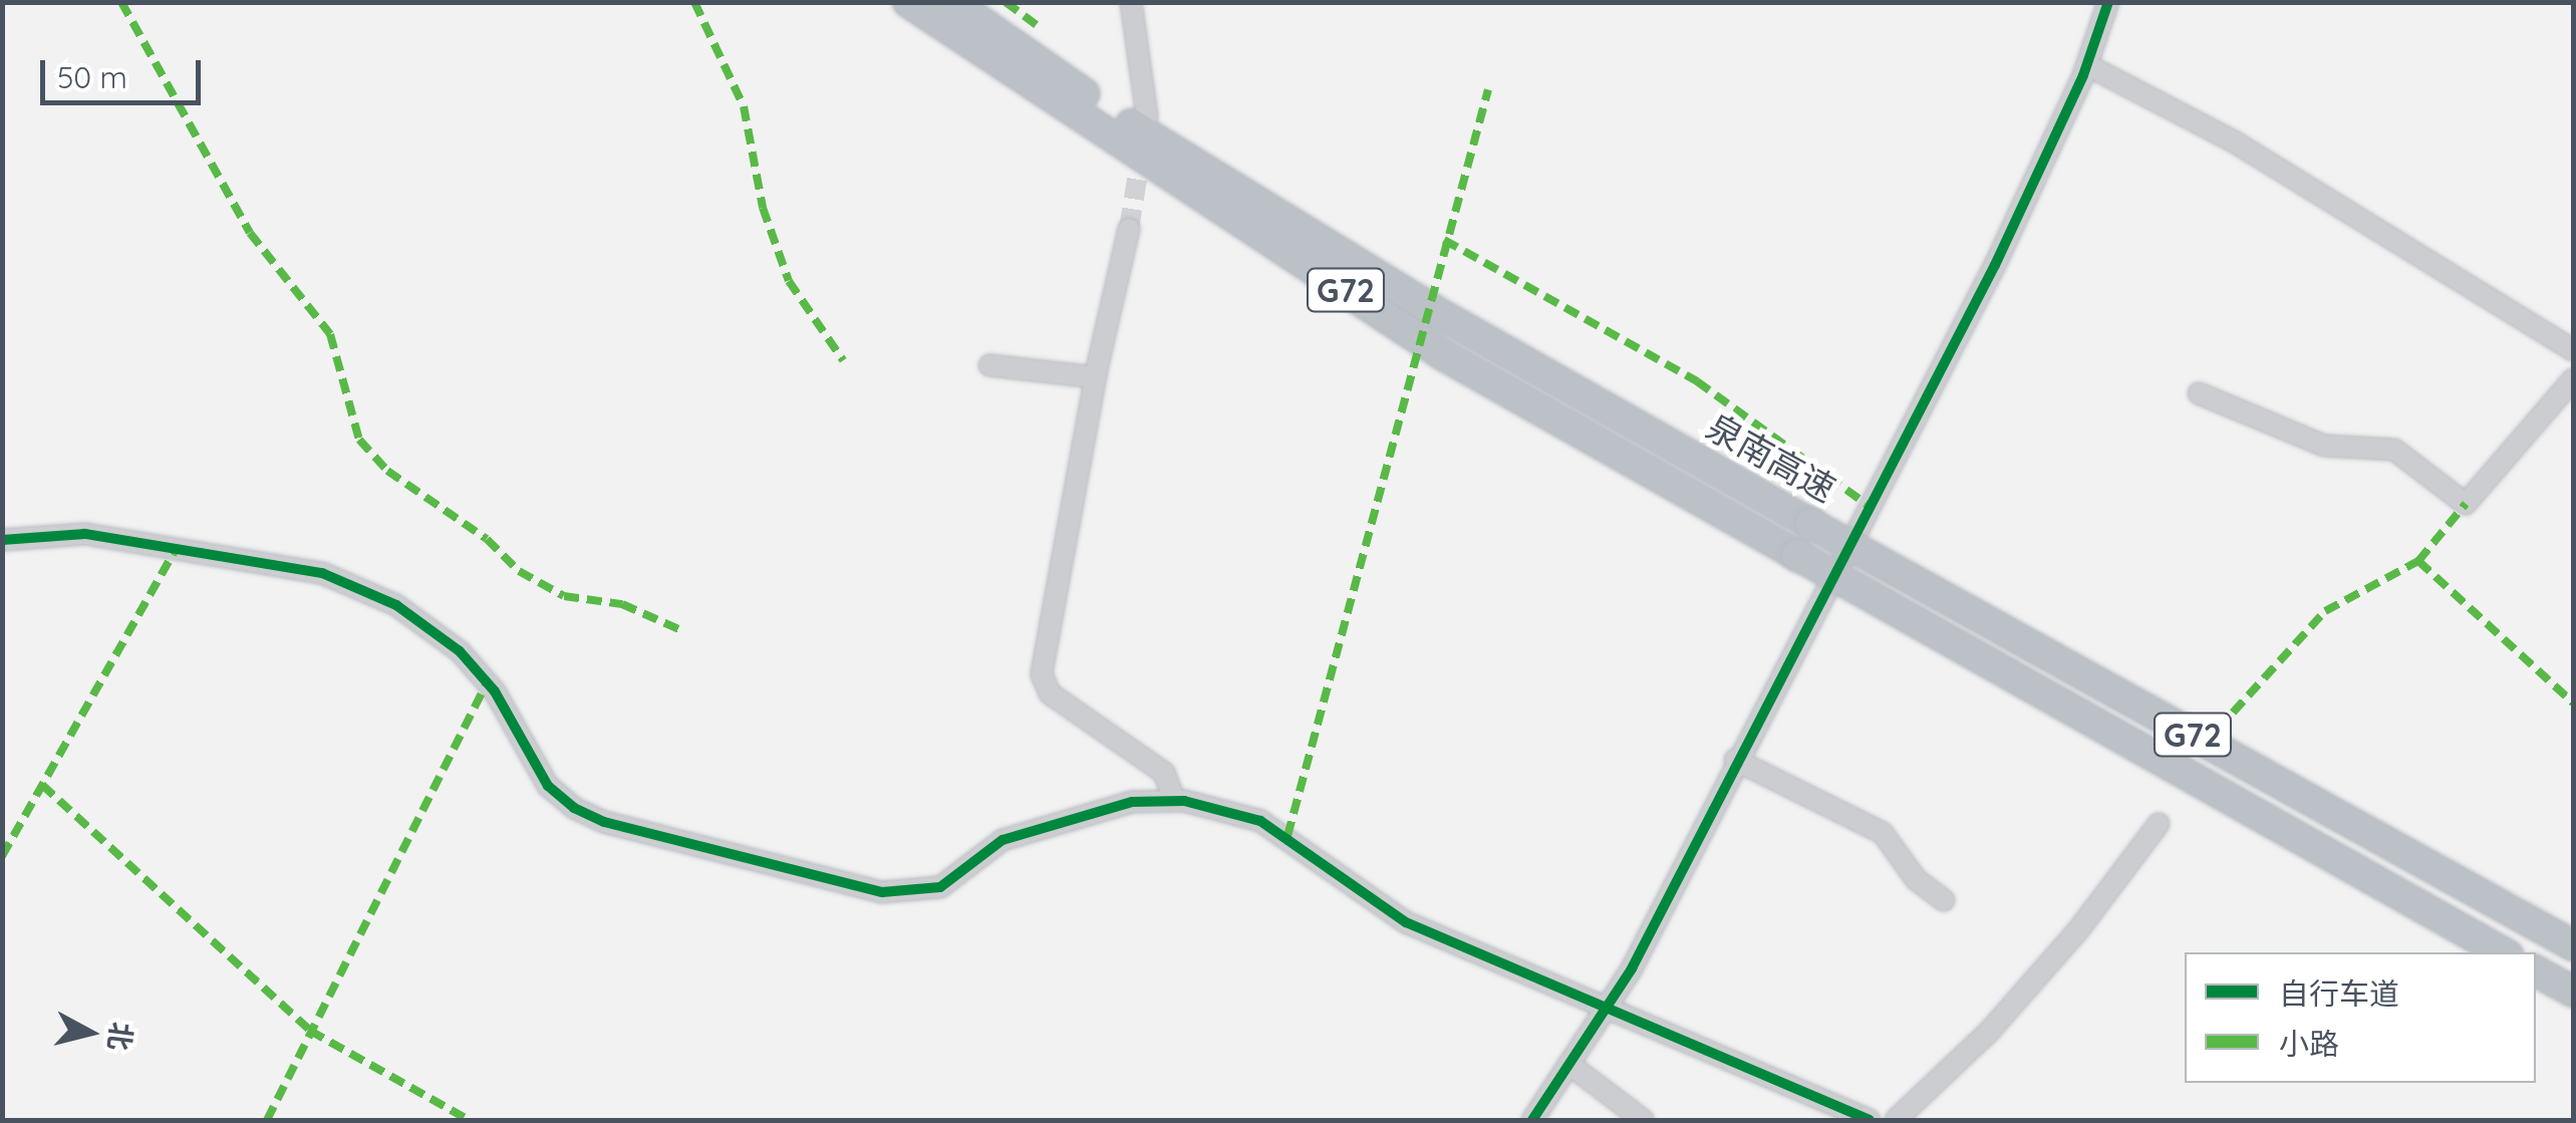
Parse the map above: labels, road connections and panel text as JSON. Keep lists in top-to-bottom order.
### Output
{
  "streets": {
    "highway": ["G72", "泉南高速"]
  },
  "legend": ["自行车道", "小路"],
  "scale_bar": "50 m",
  "north": "right"
}
